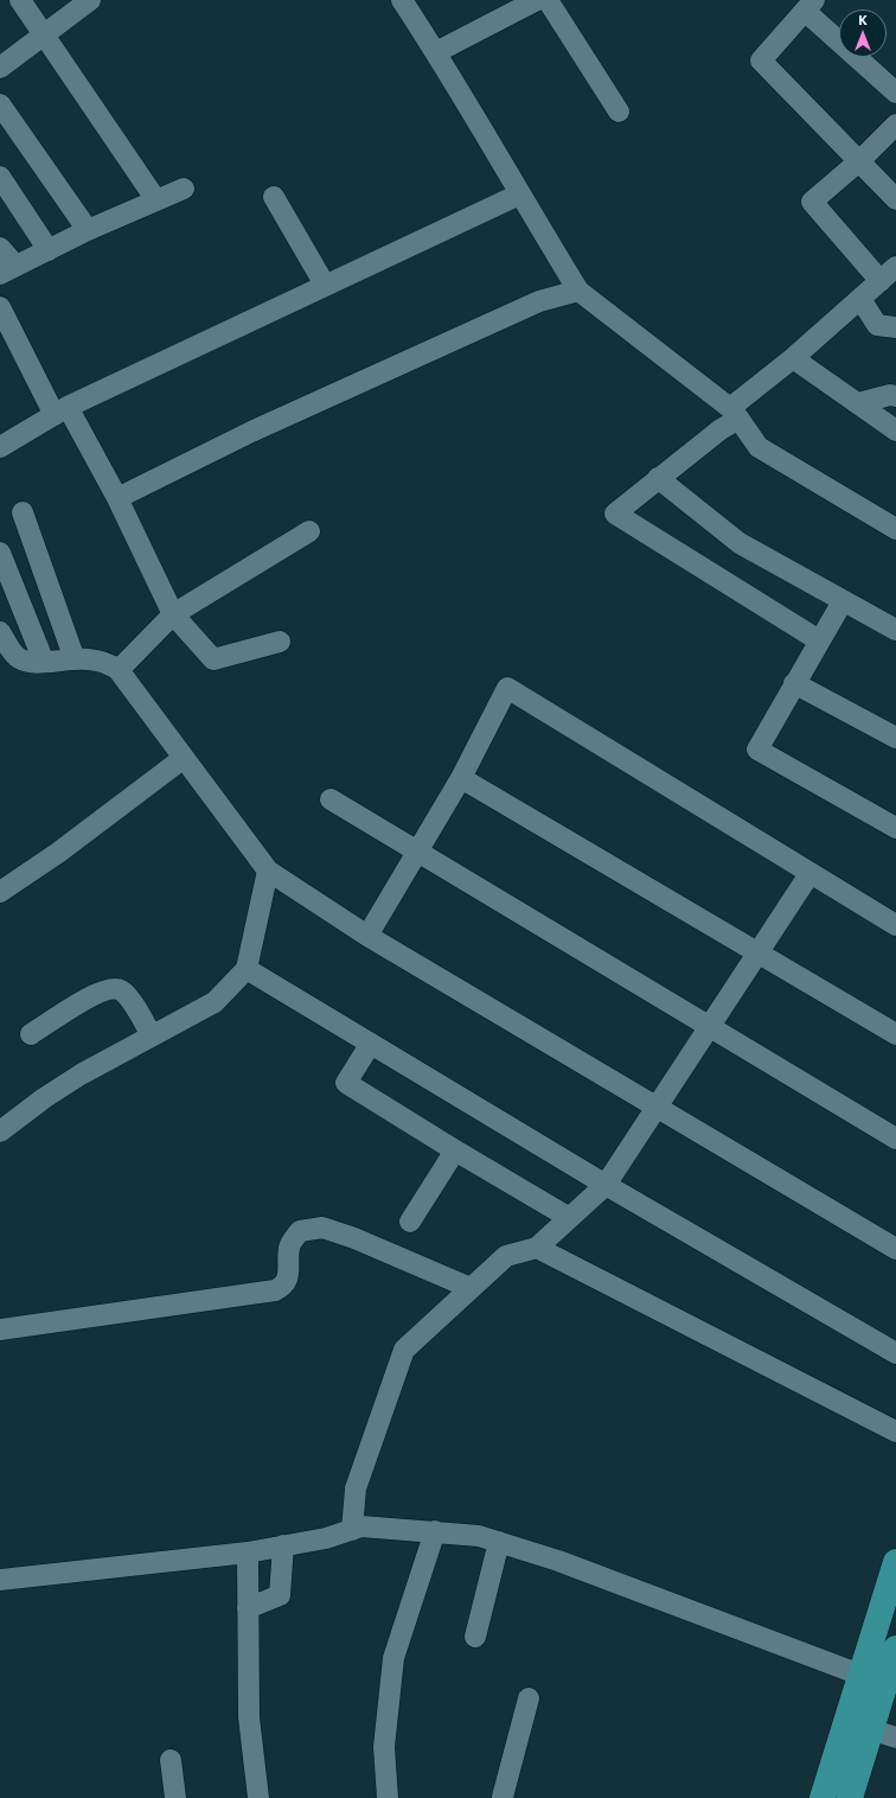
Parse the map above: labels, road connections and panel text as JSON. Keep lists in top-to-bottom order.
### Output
{
  "north": "top"
}
